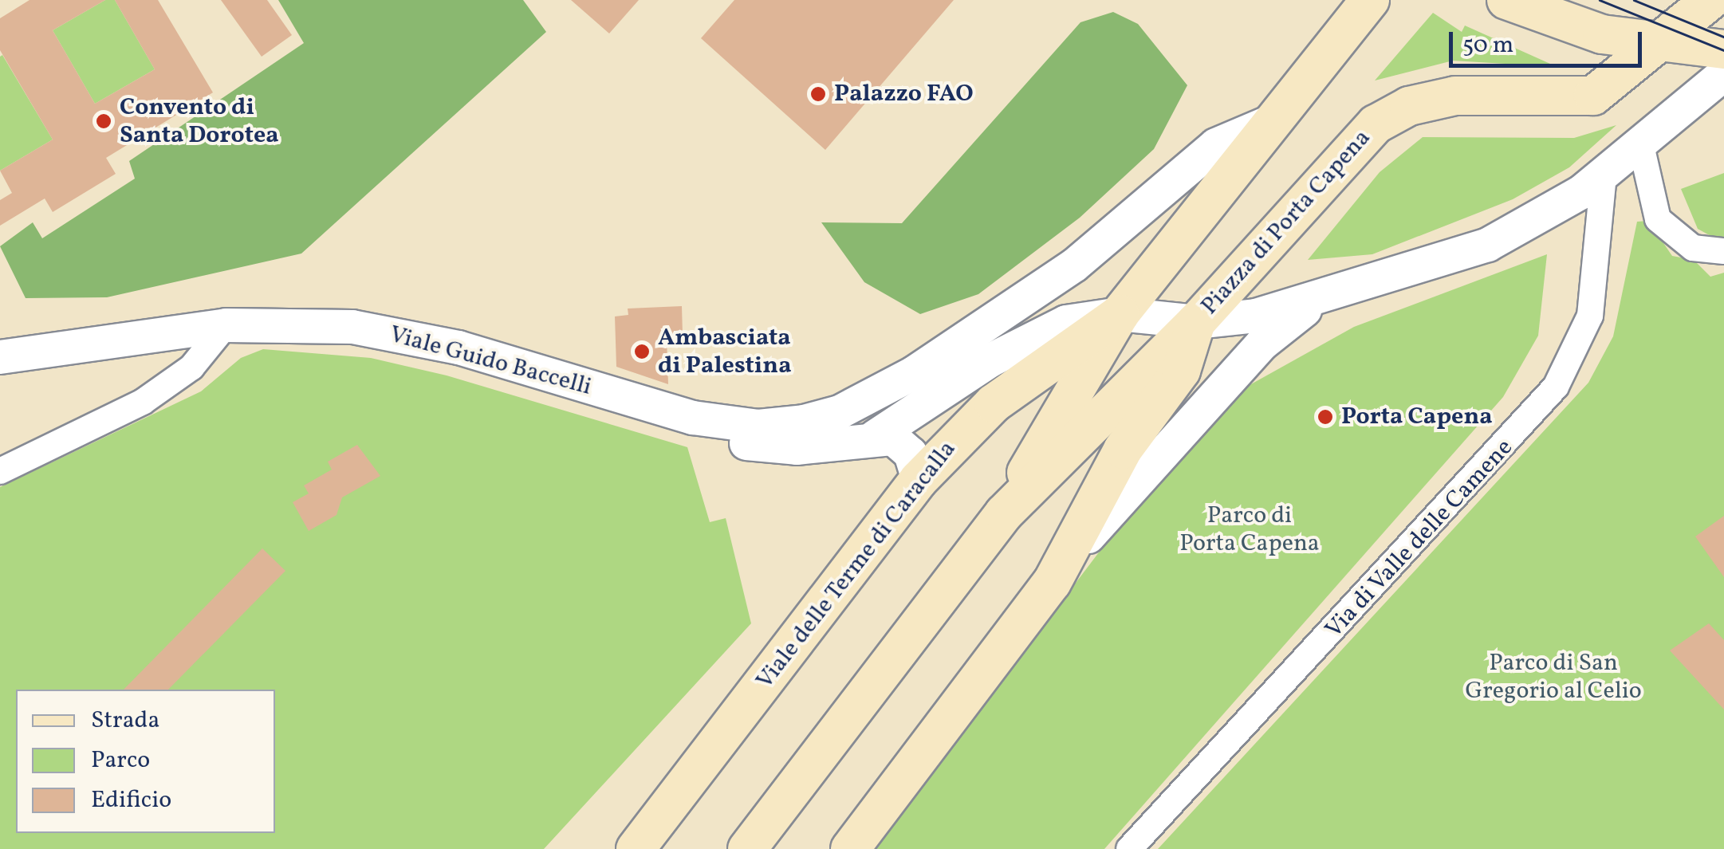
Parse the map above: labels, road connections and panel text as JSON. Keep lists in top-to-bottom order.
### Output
{
  "streets": {
    "main road": ["Piazza di Porta Capena", "Viale delle Terme di Caracalla"],
    "street": ["Viale Guido Baccelli", "Via di Valle delle Camene"]
  },
  "crossings": [
    ["Piazza di Porta Capena", "Via di Valle delle Camene"]
  ],
  "parks": ["Parco di Porta Capena", "Parco di San Gregorio al Celio"],
  "places": [
    "Palazzo FAO",
    "Convento di Santa Dorotea",
    "Ambasciata di Palestina",
    "Porta Capena"
  ],
  "legend": ["Strada", "Parco", "Edificio"],
  "scale_bar": "50 m"
}
